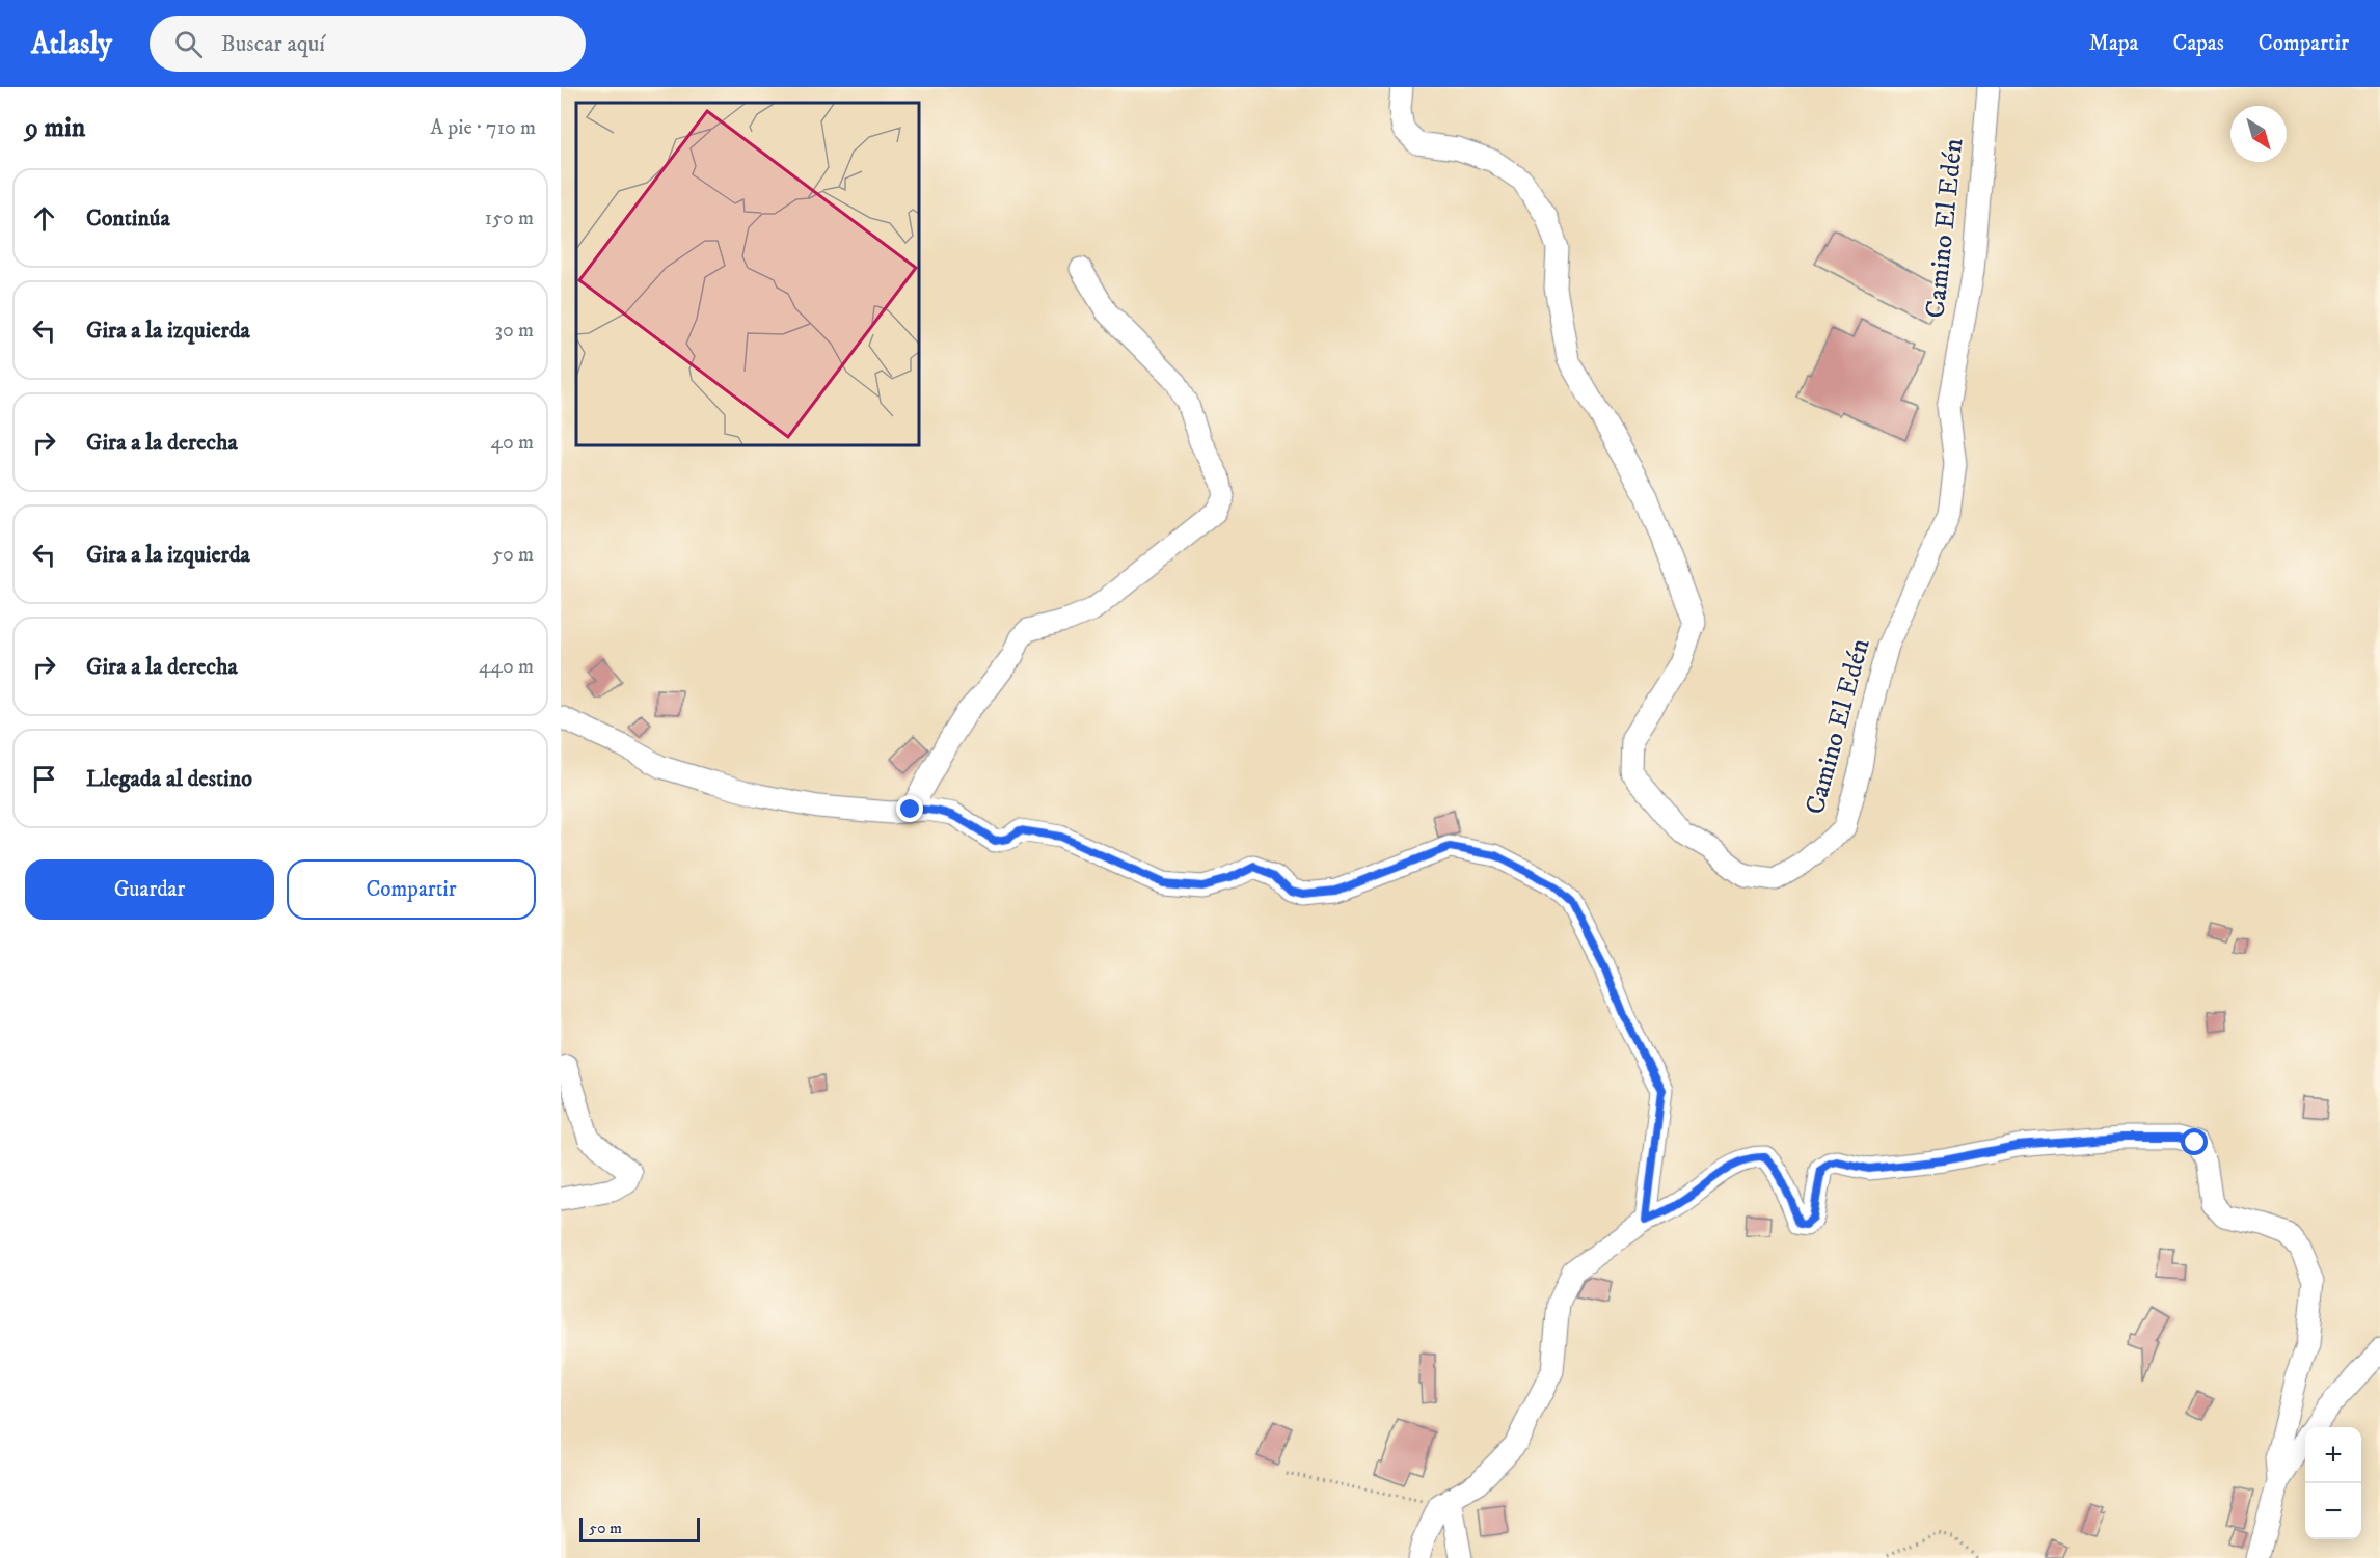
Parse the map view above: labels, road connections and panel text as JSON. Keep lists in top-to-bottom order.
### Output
{
  "streets": {
    "street": ["Camino El Edén"]
  },
  "scale_bar": "50 m",
  "north": "bottom right",
  "page": {
    "header": "Atlasly",
    "search": "Buscar aquí",
    "nav": ["Mapa", "Capas", "Compartir"],
    "heading": ["9 min", "A pie · 710 m"],
    "list": [
      ["Continúa", "150 m"],
      ["Gira a la izquierda", "30 m"],
      ["Gira a la derecha", "40 m"],
      ["Gira a la izquierda", "50 m"],
      ["Gira a la derecha", "440 m"],
      "Llegada al destino"
    ],
    "buttons": ["Guardar", "Compartir"],
    "map_buttons": ["+", "−"],
    "scale": "50 m"
  }
}
